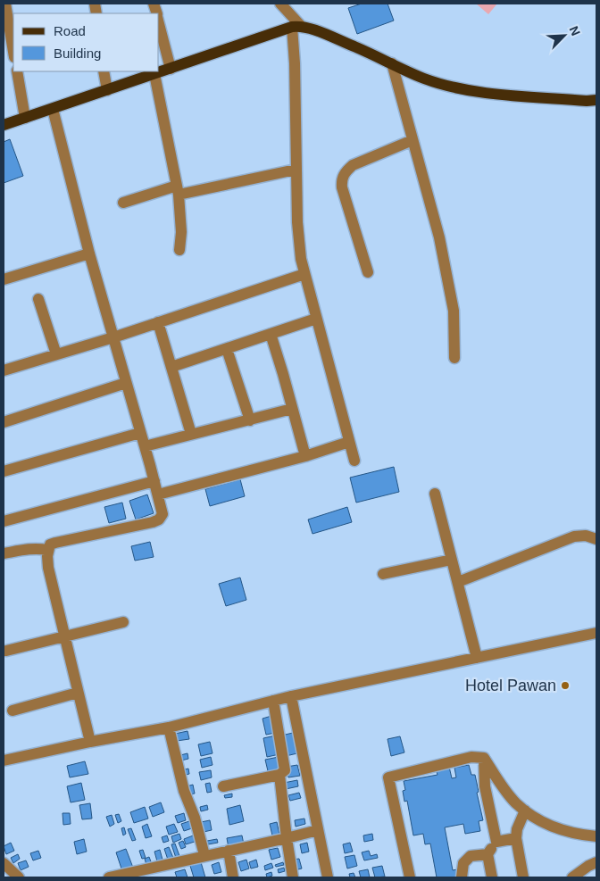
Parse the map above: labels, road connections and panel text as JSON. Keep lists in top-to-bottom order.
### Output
{
  "places": ["Hotel Pawan"],
  "legend": ["Road", "Building"],
  "north": "top right"
}
